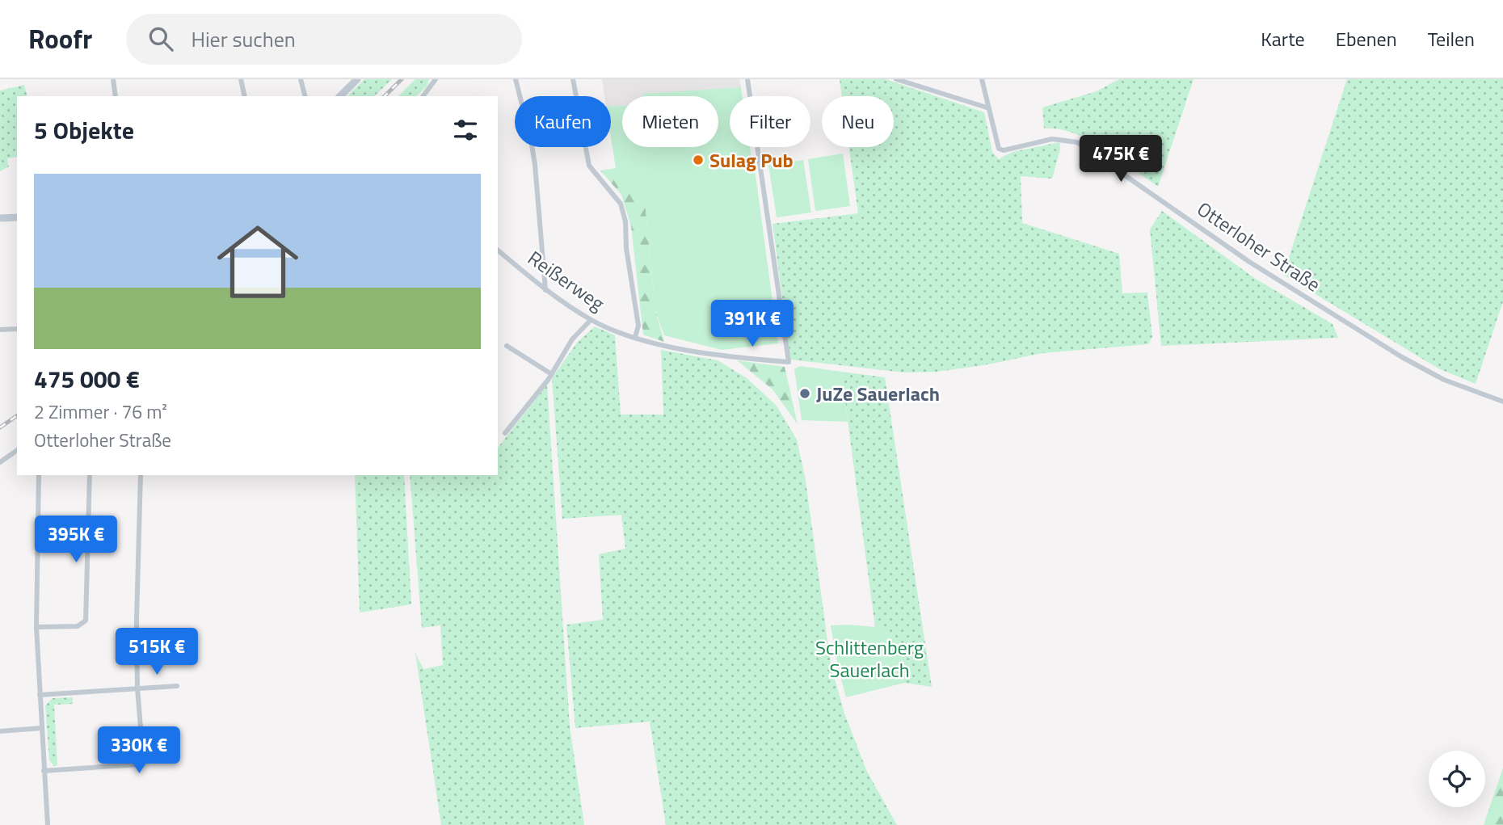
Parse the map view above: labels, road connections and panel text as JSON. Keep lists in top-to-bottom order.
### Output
{
  "streets": {
    "street": ["Otterloher Straße", "Reißerweg"]
  },
  "parks": ["Schlittenberg Sauerlach"],
  "places": ["Sulag Pub", "JuZe Sauerlach"],
  "page": {
    "header": "Roofr",
    "search": "Hier suchen",
    "nav": ["Karte", "Ebenen", "Teilen"],
    "chip": [
      "Kaufen",
      "Mieten",
      "Filter",
      "Neu"
    ],
    "heading": "5 Objekte",
    "price": [
      "475K €",
      "391K €",
      "395K €",
      "515K €",
      "330K €"
    ],
    "list": [
      {
        "name": "475 000 €",
        "note": "2 Zimmer · 76 m² · Otterloher Straße"
      }
    ]
  }
}
